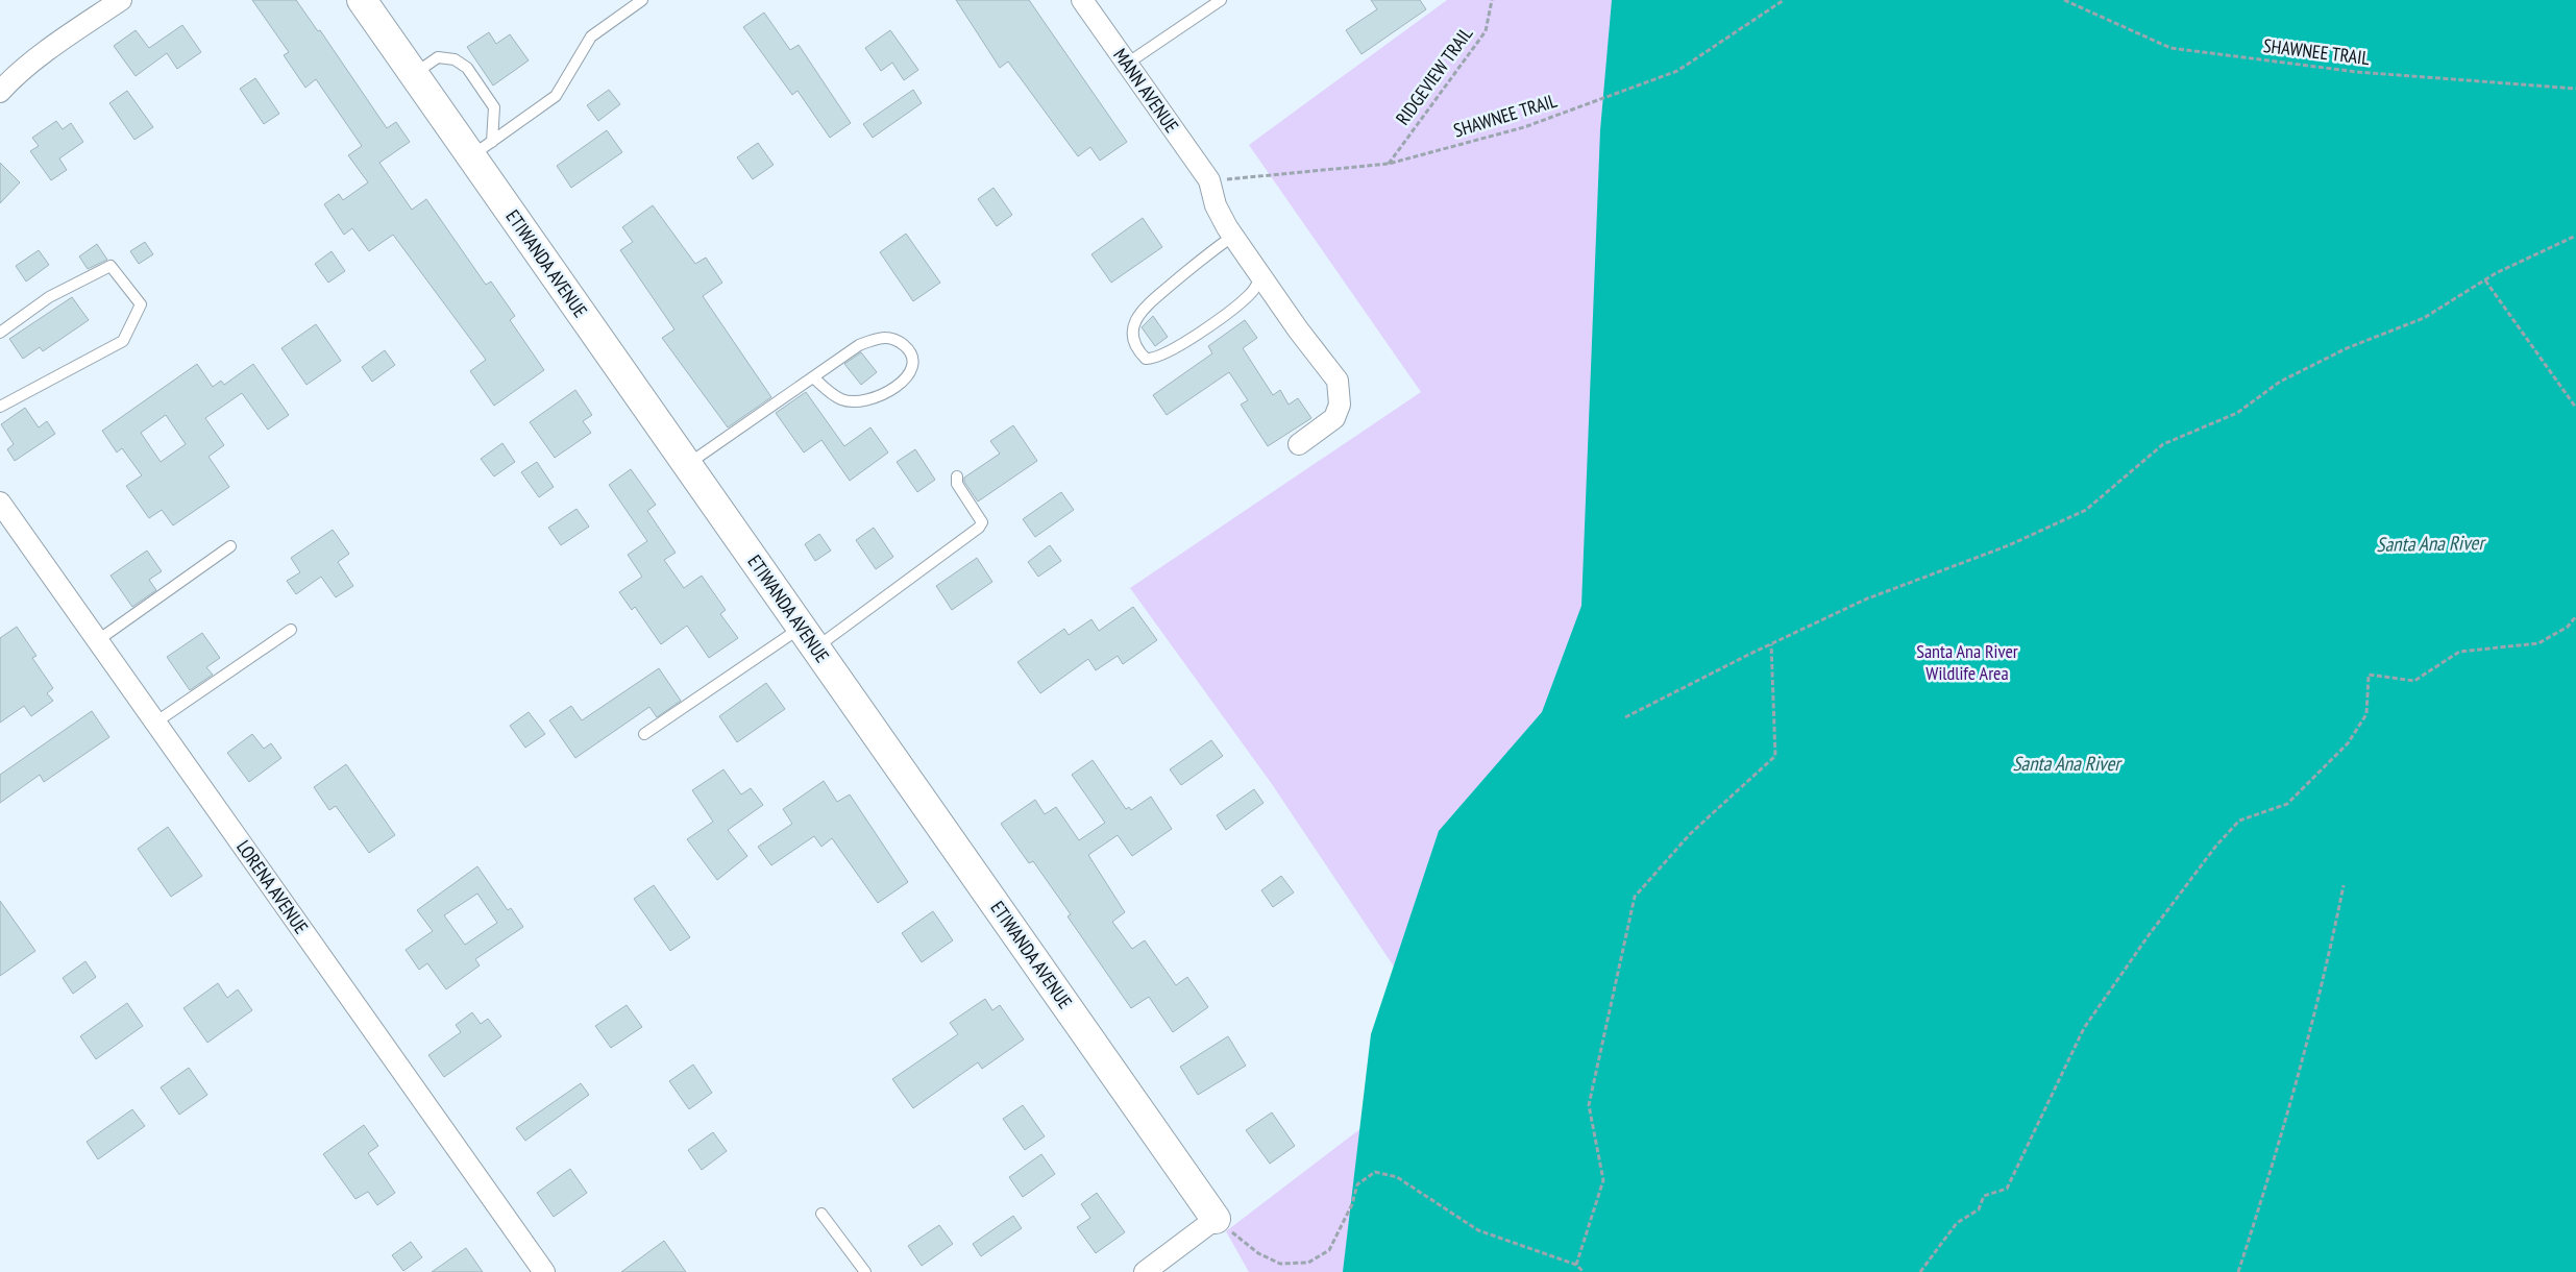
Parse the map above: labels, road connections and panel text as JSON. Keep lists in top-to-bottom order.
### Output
{
  "streets": {
    "street": ["MANN AVENUE", "ETIWANDA AVENUE", "LORENA AVENUE"],
    "path": ["SHAWNEE TRAIL", "RIDGEVIEW TRAIL"]
  },
  "crossings": [
    ["SHAWNEE TRAIL", "RIDGEVIEW TRAIL"],
    ["SHAWNEE TRAIL", "MANN AVENUE"]
  ],
  "water": ["Santa Ana River"],
  "parks": ["Santa Ana River Wildlife Area"]
}
